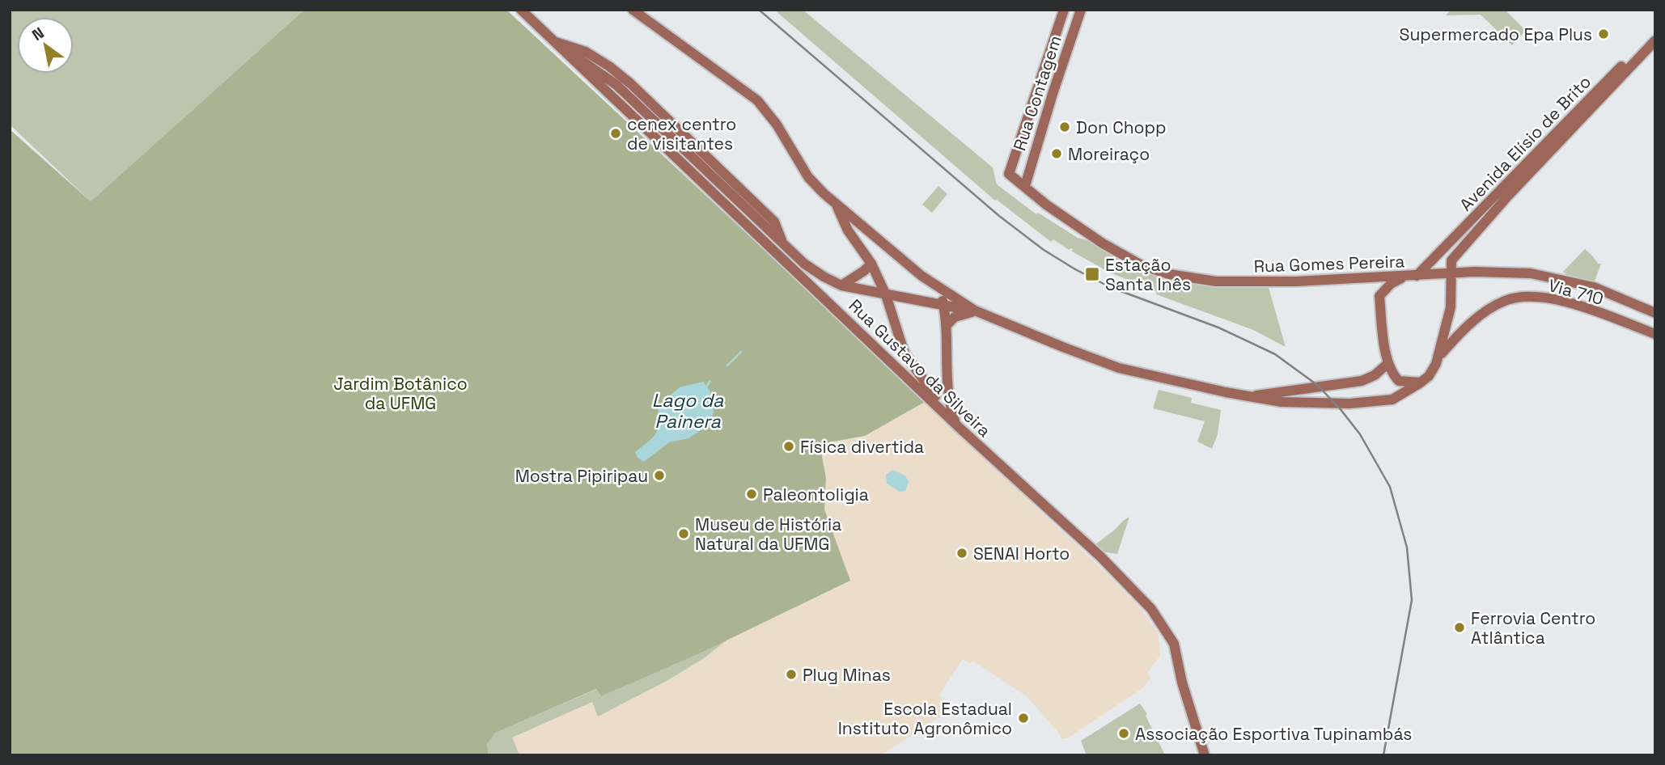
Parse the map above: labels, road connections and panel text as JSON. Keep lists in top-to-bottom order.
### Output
{
  "streets": {
    "main road": [
      "Rua Contagem",
      "Avenida Elísio de Brito",
      "Rua Gomes Pereira",
      "Via 710",
      "Rua Gustavo da Silveira"
    ]
  },
  "crossings": [
    ["Rua Contagem", "Rua Gomes Pereira"],
    ["Avenida Elísio de Brito", "Rua Gomes Pereira"]
  ],
  "water": ["Lago da Painera"],
  "parks": ["Jardim Botânico da UFMG"],
  "places": {
    "other": [
      "Supermercado Epa Plus",
      "Don Chopp",
      "cenex centro de visitantes",
      "Moreiraço",
      "Física divertida",
      "Mostra Pipiripau",
      "Paleontoligia",
      "Museu de História Natural da UFMG",
      "SENAI Horto",
      "Ferrovia Centro Atlântica",
      "Plug Minas",
      "Escola Estadual Instituto Agronômico",
      "Associação Esportiva Tupinambás"
    ],
    "transit": ["Estação Santa Inês"]
  },
  "north": "top left"
}
